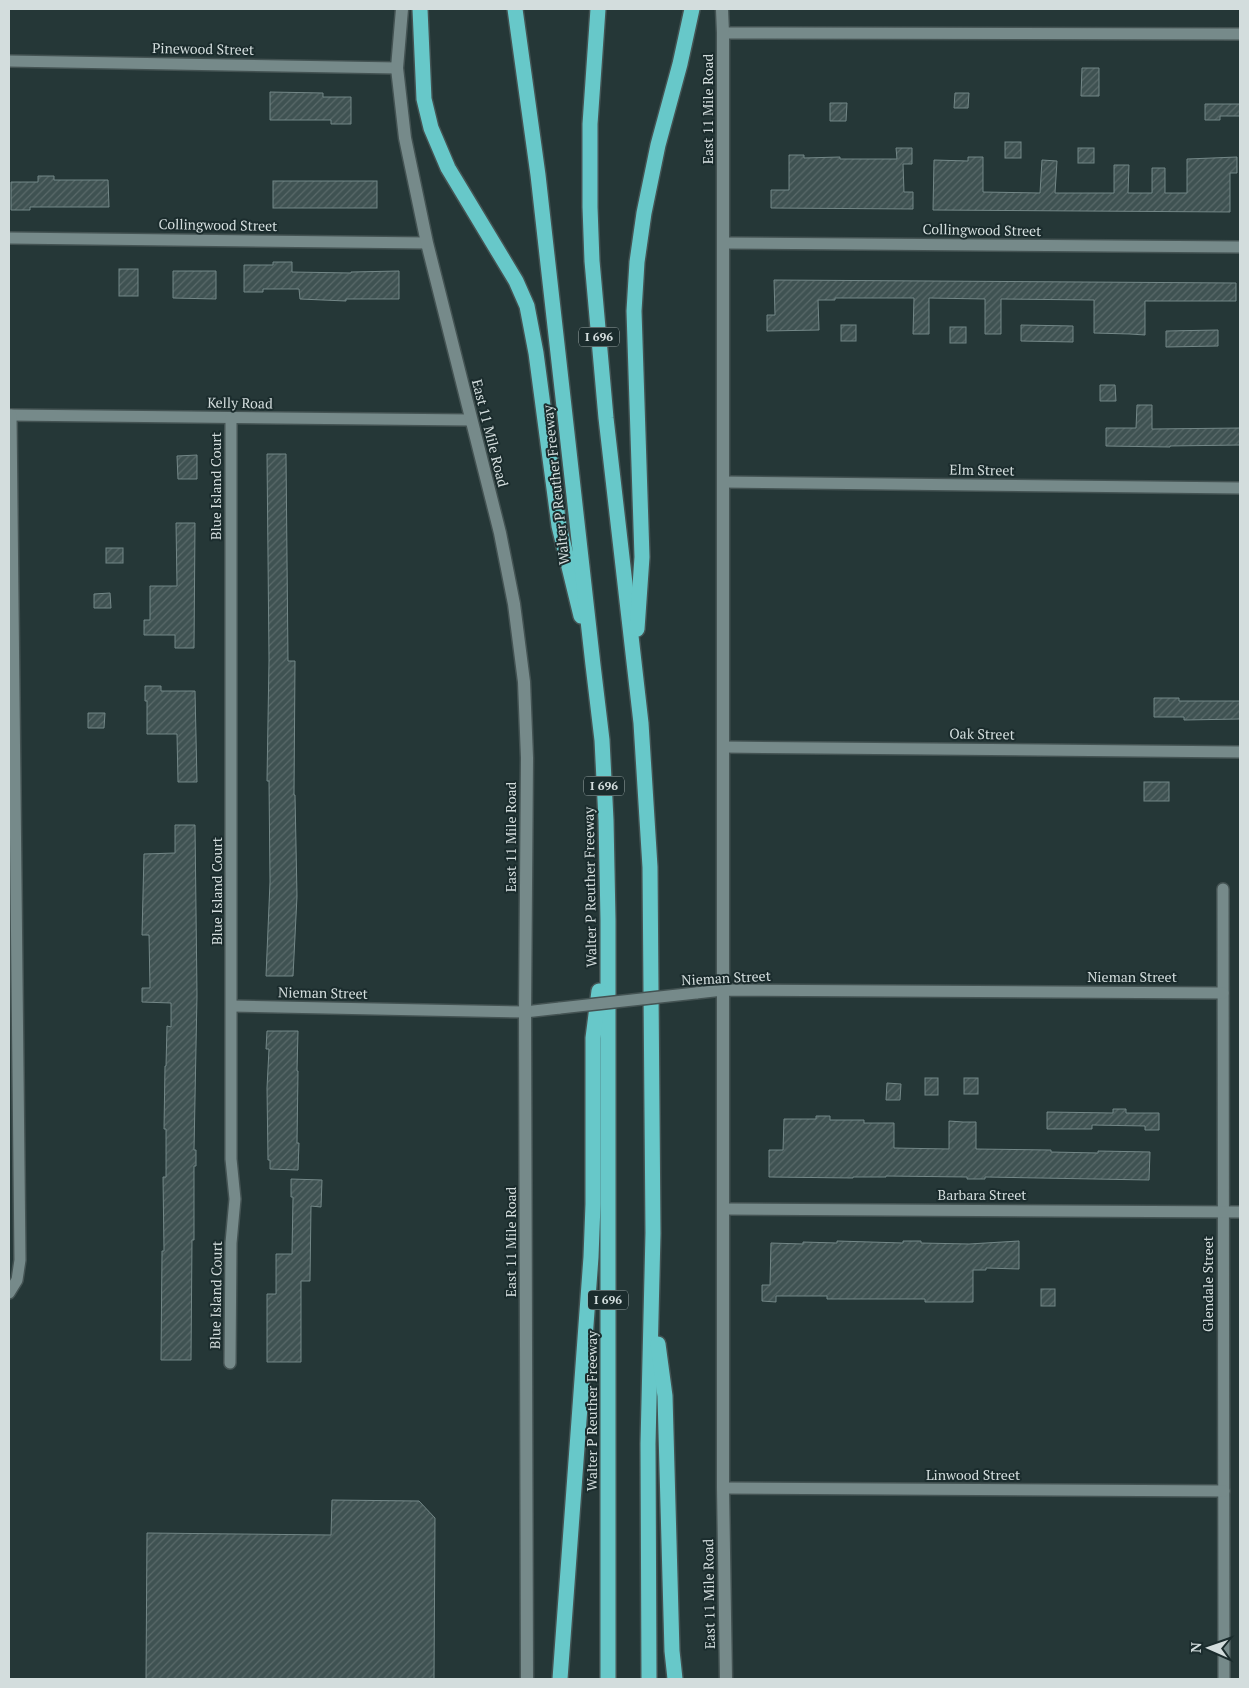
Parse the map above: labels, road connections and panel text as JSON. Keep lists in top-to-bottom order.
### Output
{
  "streets": {
    "highway": ["I 696", "Walter P Reuther Freeway"],
    "main road": ["East 11 Mile Road"],
    "street": [
      "Pinewood Street",
      "Collingwood Street",
      "Kelly Road",
      "Elm Street",
      "Blue Island Court",
      "Oak Street",
      "Nieman Street",
      "Barbara Street",
      "Glendale Street",
      "Linwood Street"
    ]
  },
  "crossings": [
    ["Pinewood Street", "East 11 Mile Road"],
    ["East 11 Mile Road", "Collingwood Street"],
    ["East 11 Mile Road", "Kelly Road"],
    ["East 11 Mile Road", "Elm Street"],
    ["East 11 Mile Road", "Oak Street"],
    ["East 11 Mile Road", "Nieman Street"],
    ["East 11 Mile Road", "Barbara Street"],
    ["East 11 Mile Road", "Linwood Street"],
    ["Kelly Road", "Blue Island Court"],
    ["Blue Island Court", "Nieman Street"],
    ["Nieman Street", "Glendale Street"],
    ["Barbara Street", "Glendale Street"],
    ["Glendale Street", "Linwood Street"]
  ],
  "north": "left"
}
